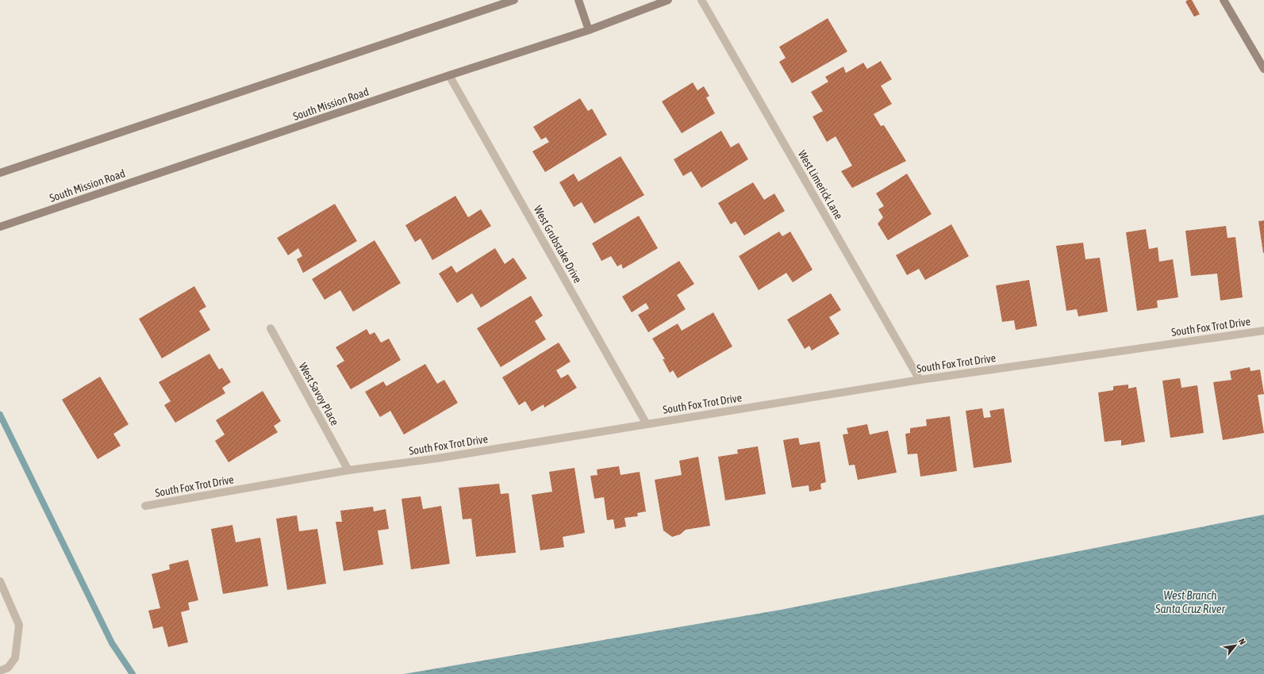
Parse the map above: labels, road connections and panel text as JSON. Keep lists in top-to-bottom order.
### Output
{
  "streets": {
    "main road": ["South Mission Road"],
    "street": [
      "West Limerick Lane",
      "West Grubstake Drive",
      "South Fox Trot Drive",
      "West Savoy Place"
    ]
  },
  "crossings": [
    ["South Mission Road", "West Grubstake Drive"],
    ["West Limerick Lane", "South Fox Trot Drive"],
    ["West Grubstake Drive", "South Fox Trot Drive"],
    ["South Fox Trot Drive", "West Savoy Place"]
  ],
  "water": ["West Branch Santa Cruz River"],
  "north": "top right"
}
